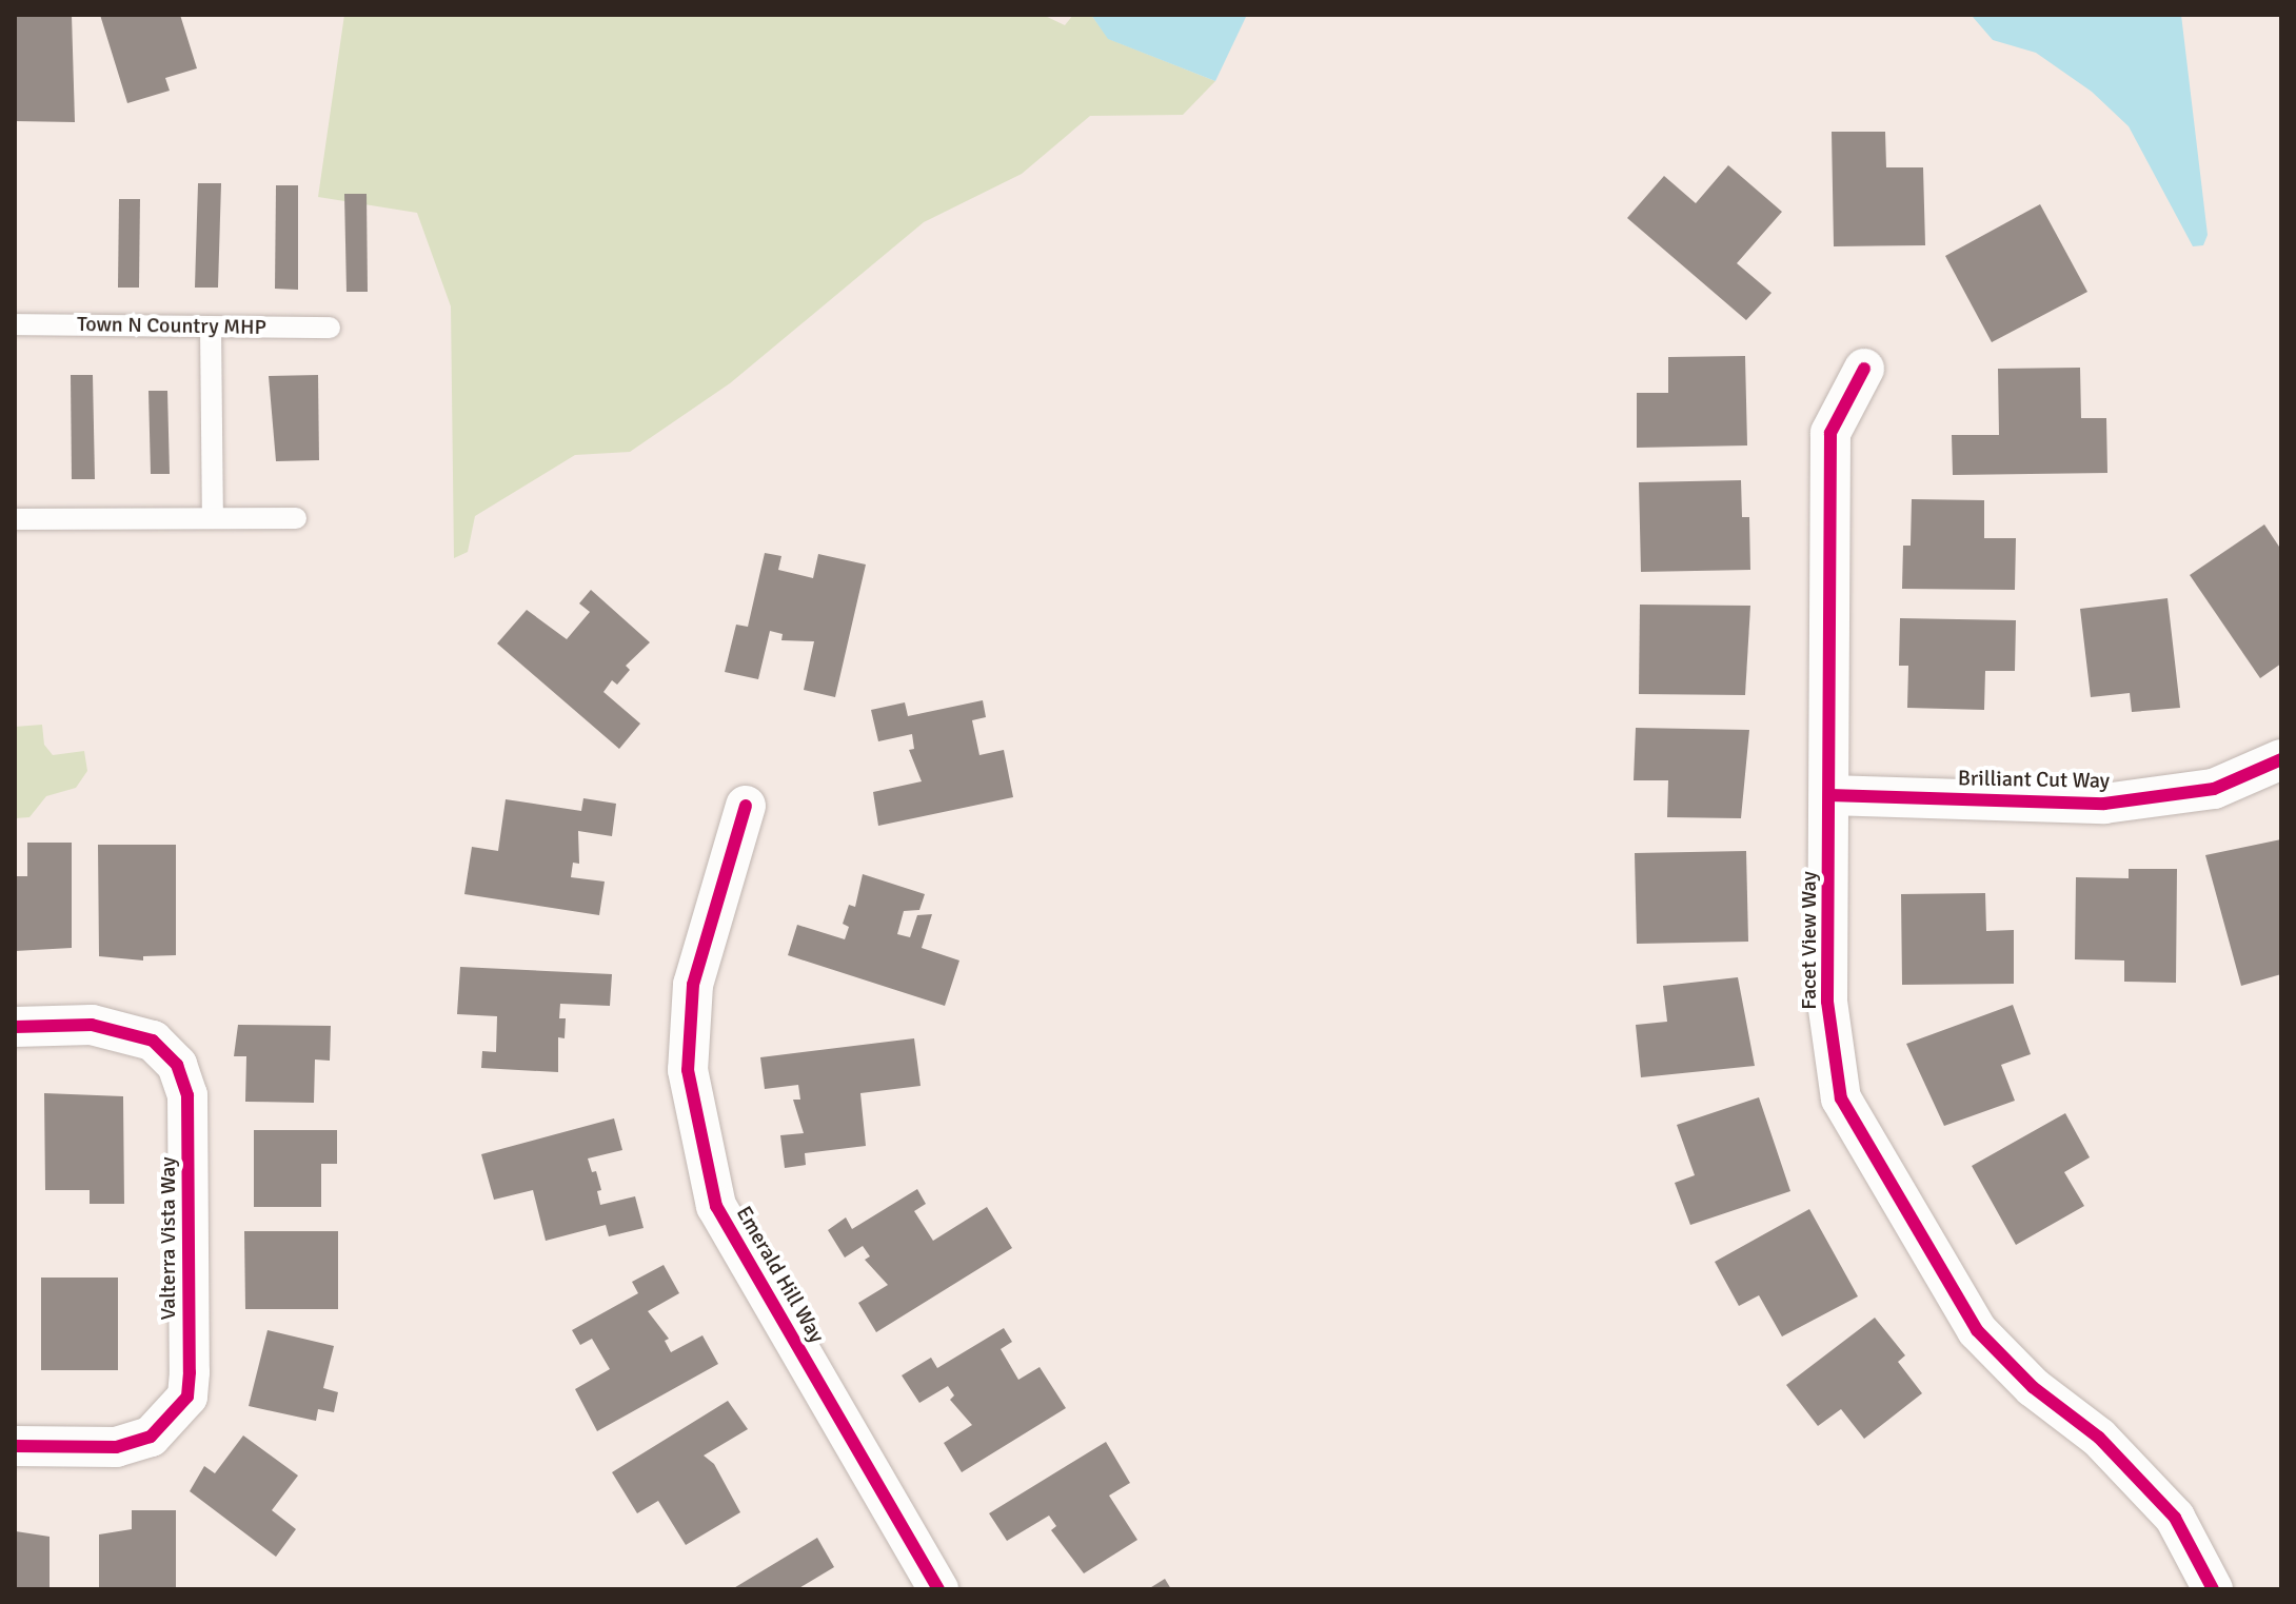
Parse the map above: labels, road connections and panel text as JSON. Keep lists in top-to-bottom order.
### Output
{
  "streets": {
    "street": [
      "Brilliant Cut Way",
      "Facet View Way",
      "Valterra Vista Way",
      "Emerald Hill Way"
    ],
    "lane": ["Town N Country MHP"]
  },
  "crossings": [
    ["Brilliant Cut Way", "Facet View Way"]
  ]
}
